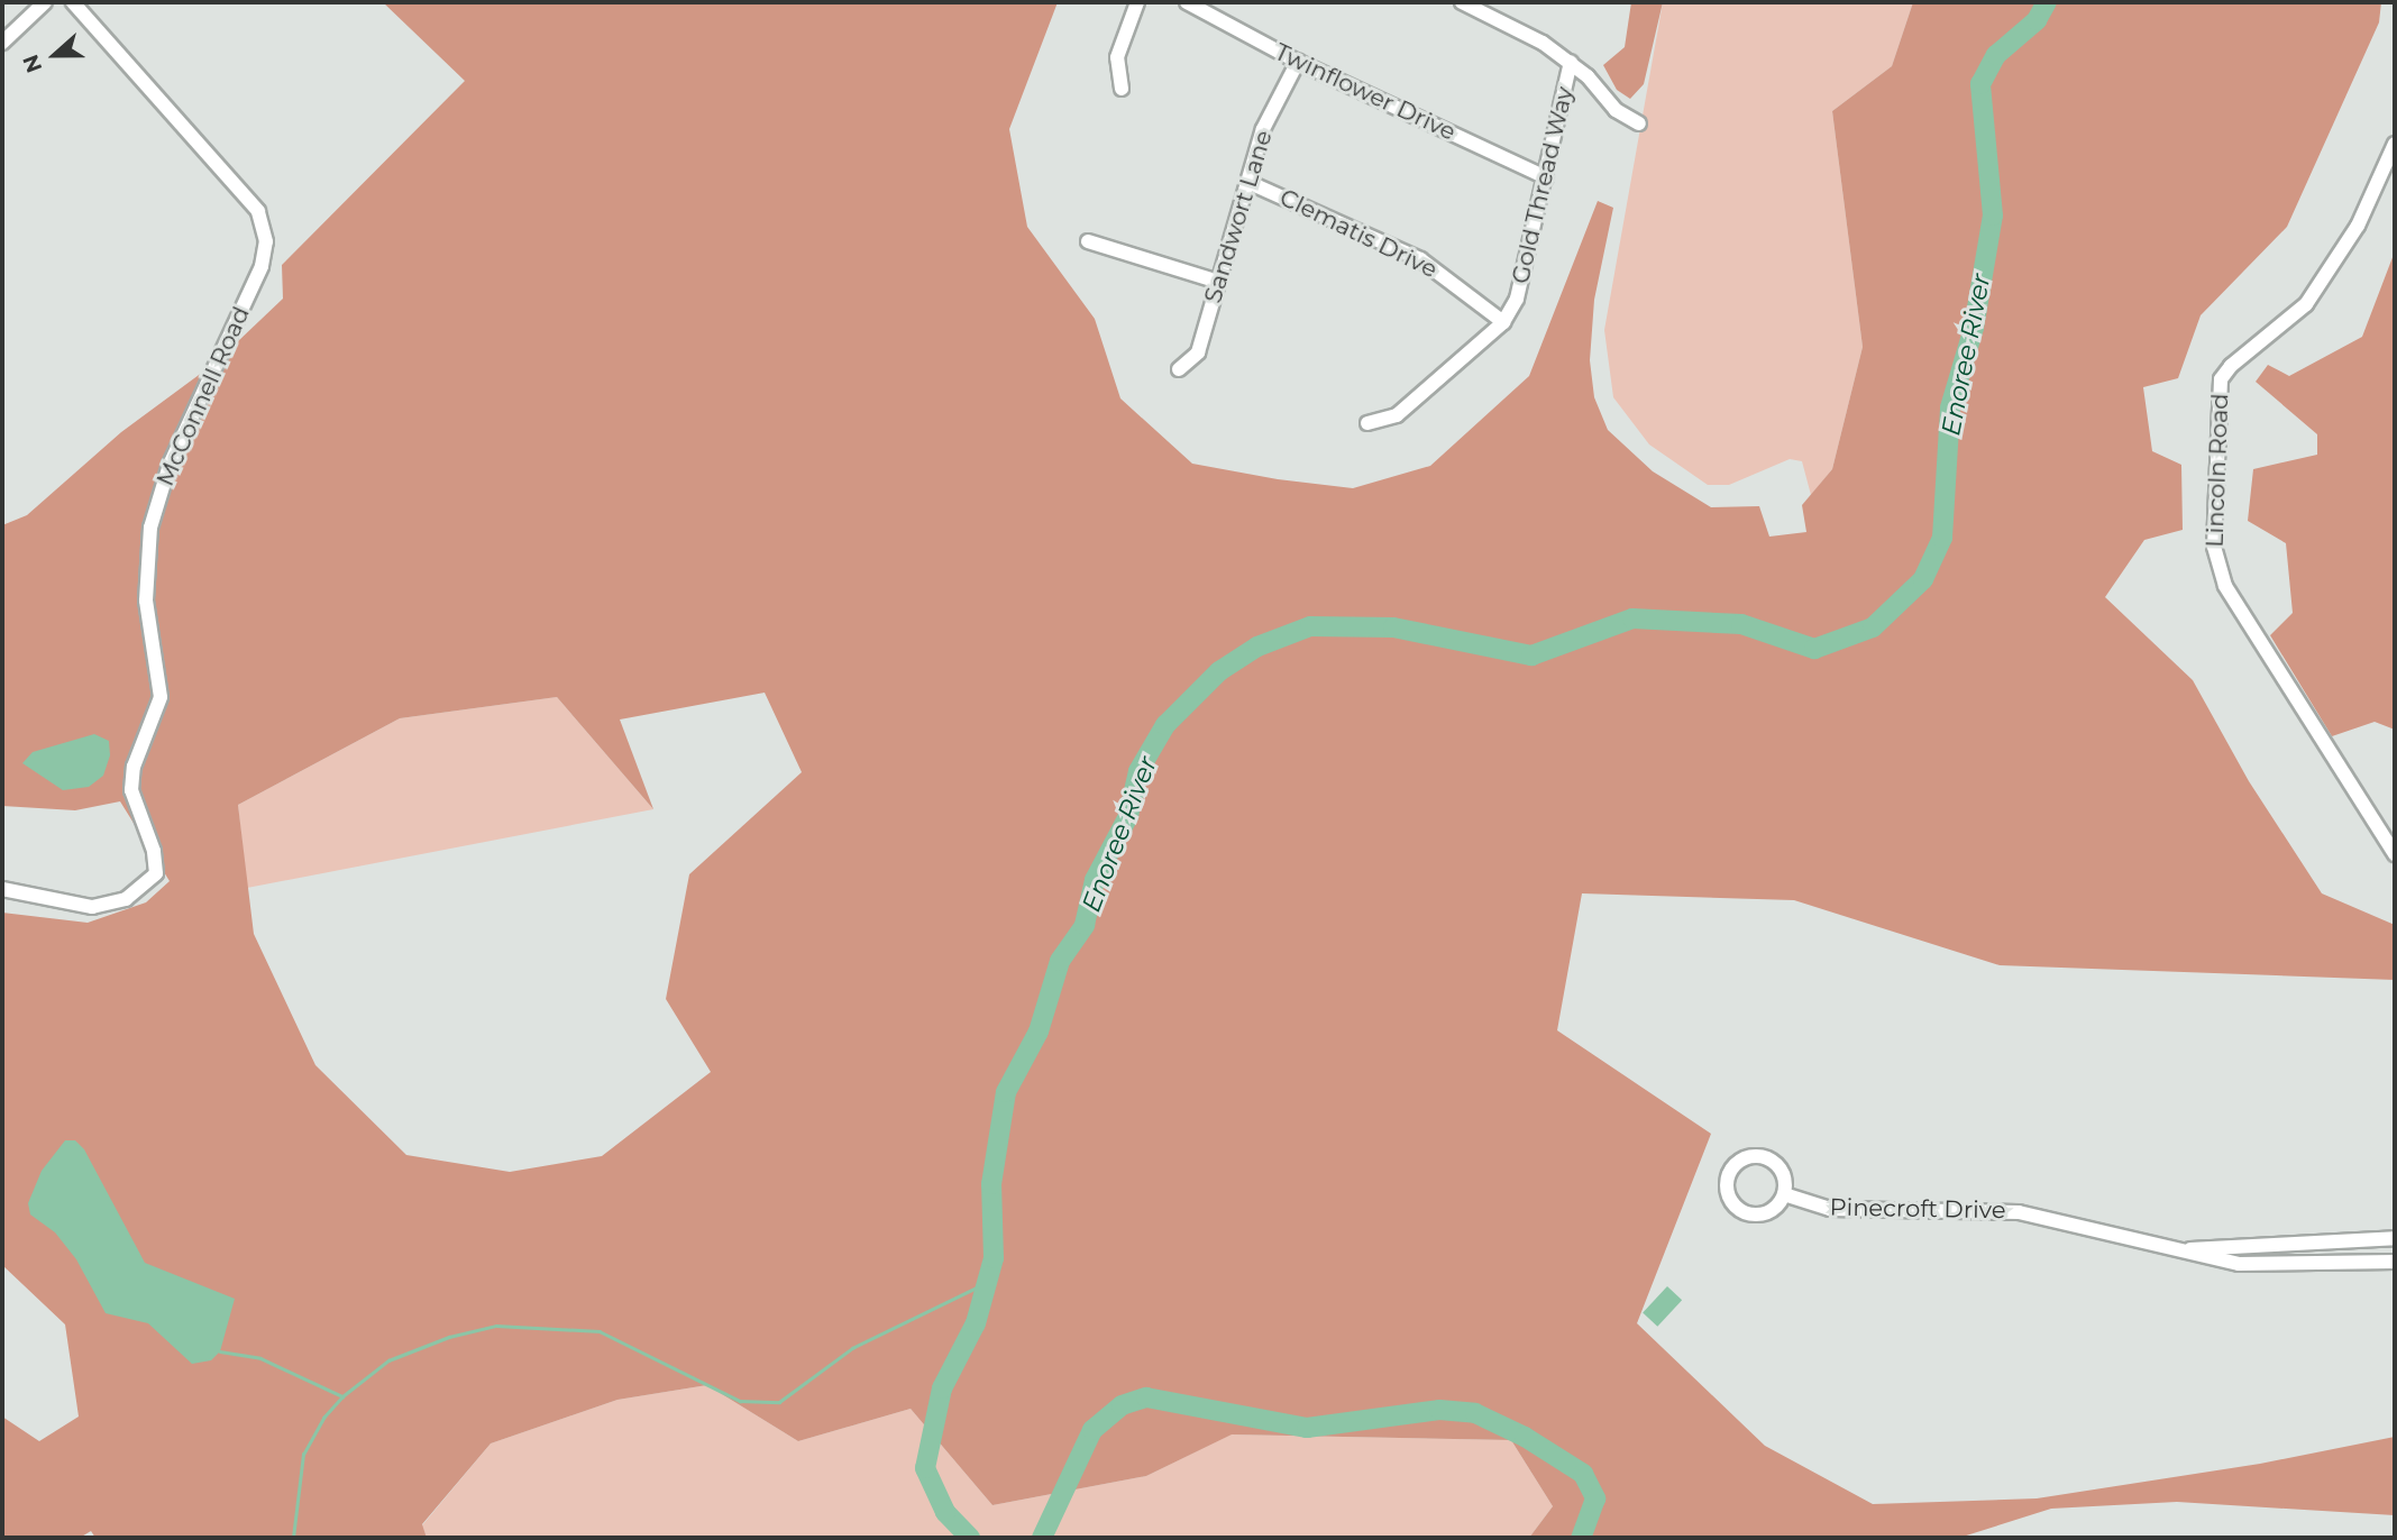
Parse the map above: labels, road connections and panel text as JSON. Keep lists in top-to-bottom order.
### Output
{
  "streets": {
    "street": [
      "Twinflower Drive",
      "Gold Thread Way",
      "Sandwort Lane",
      "Clematis Drive",
      "McConnell Road",
      "Lincoln Road",
      "Pinecroft Drive"
    ]
  },
  "crossings": [
    ["Twinflower Drive", "Gold Thread Way"],
    ["Twinflower Drive", "Sandwort Lane"],
    ["Gold Thread Way", "Clematis Drive"],
    ["Sandwort Lane", "Clematis Drive"]
  ],
  "water": ["Enoree River"],
  "north": "left"
}
